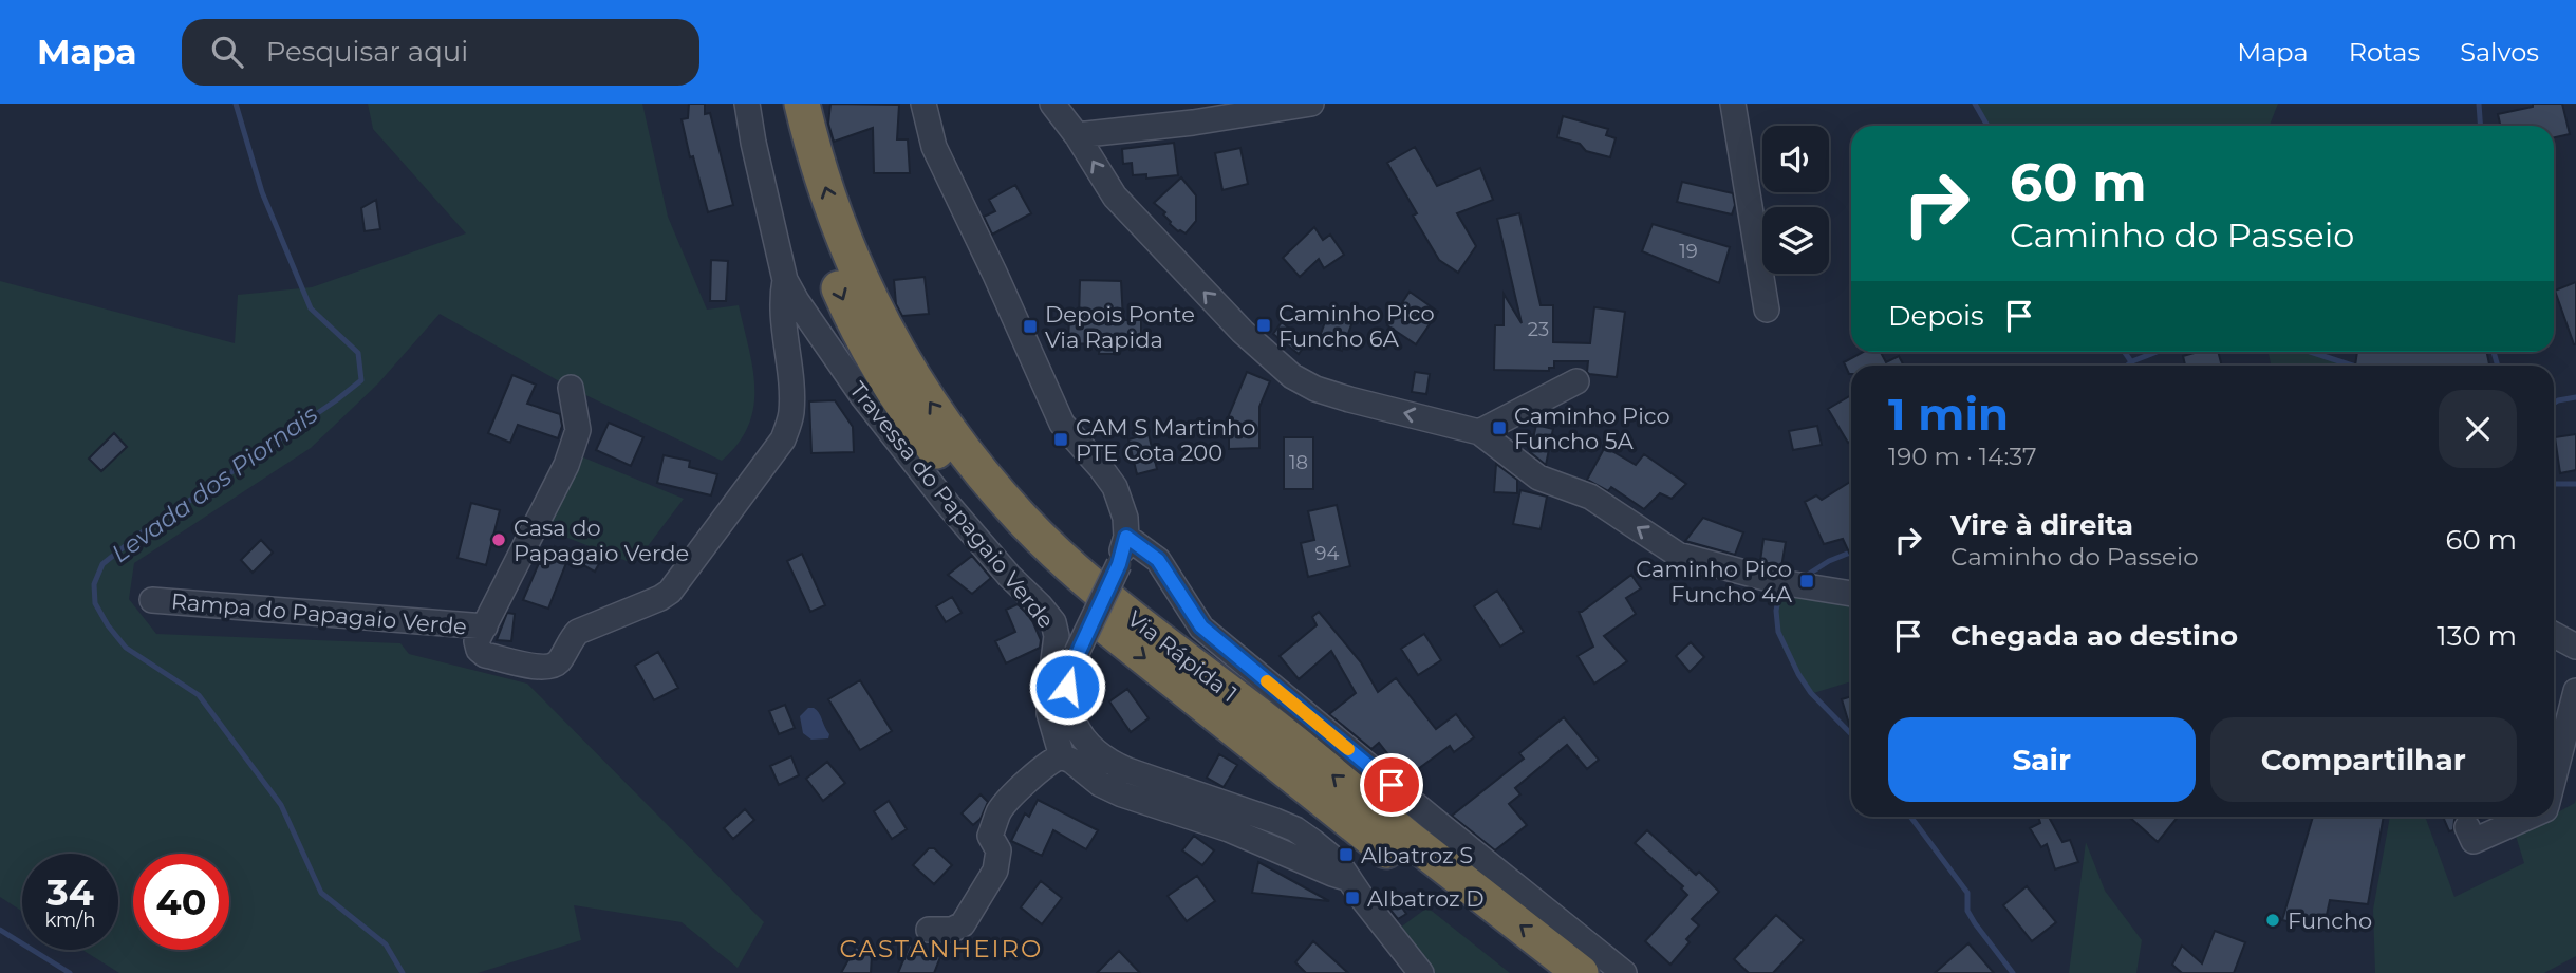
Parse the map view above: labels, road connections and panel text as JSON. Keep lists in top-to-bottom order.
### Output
{
  "streets": {
    "highway": ["Via Rápida 1"],
    "street": ["Travessa do Papagaio Verde", "Rampa do Papagaio Verde"]
  },
  "districts": ["CASTANHEIRO"],
  "water": ["Levada dos Piornais"],
  "places": {
    "transit": [
      "Caminho Pico Funcho 6A",
      "Depois Ponte Via Rapida",
      "Caminho Pico Funcho 5A",
      "CAM S Martinho PTE Cota 200",
      "Caminho Pico Funcho 4A",
      "Albatroz S",
      "Albatroz D"
    ],
    "other": ["Casa do Papagaio Verde", "Funcho"]
  },
  "house_numbers": [
    "19",
    "23",
    "18",
    "94"
  ],
  "page": {
    "header": "Mapa",
    "search": "Pesquisar aqui",
    "nav": ["Mapa", "Rotas", "Salvos"],
    "turn": ["60 m", "Caminho do Passeio"],
    "then": "Depois",
    "heading": ["1 min", "190 m · 14:37"],
    "list": [
      {
        "name": "Vire à direita",
        "note": "Caminho do Passeio",
        "value": "60 m"
      },
      {
        "name": "Chegada ao destino",
        "value": "130 m"
      }
    ],
    "buttons": ["Sair", "Compartilhar"],
    "speed": "34 km/h",
    "limit": "40"
  }
}
